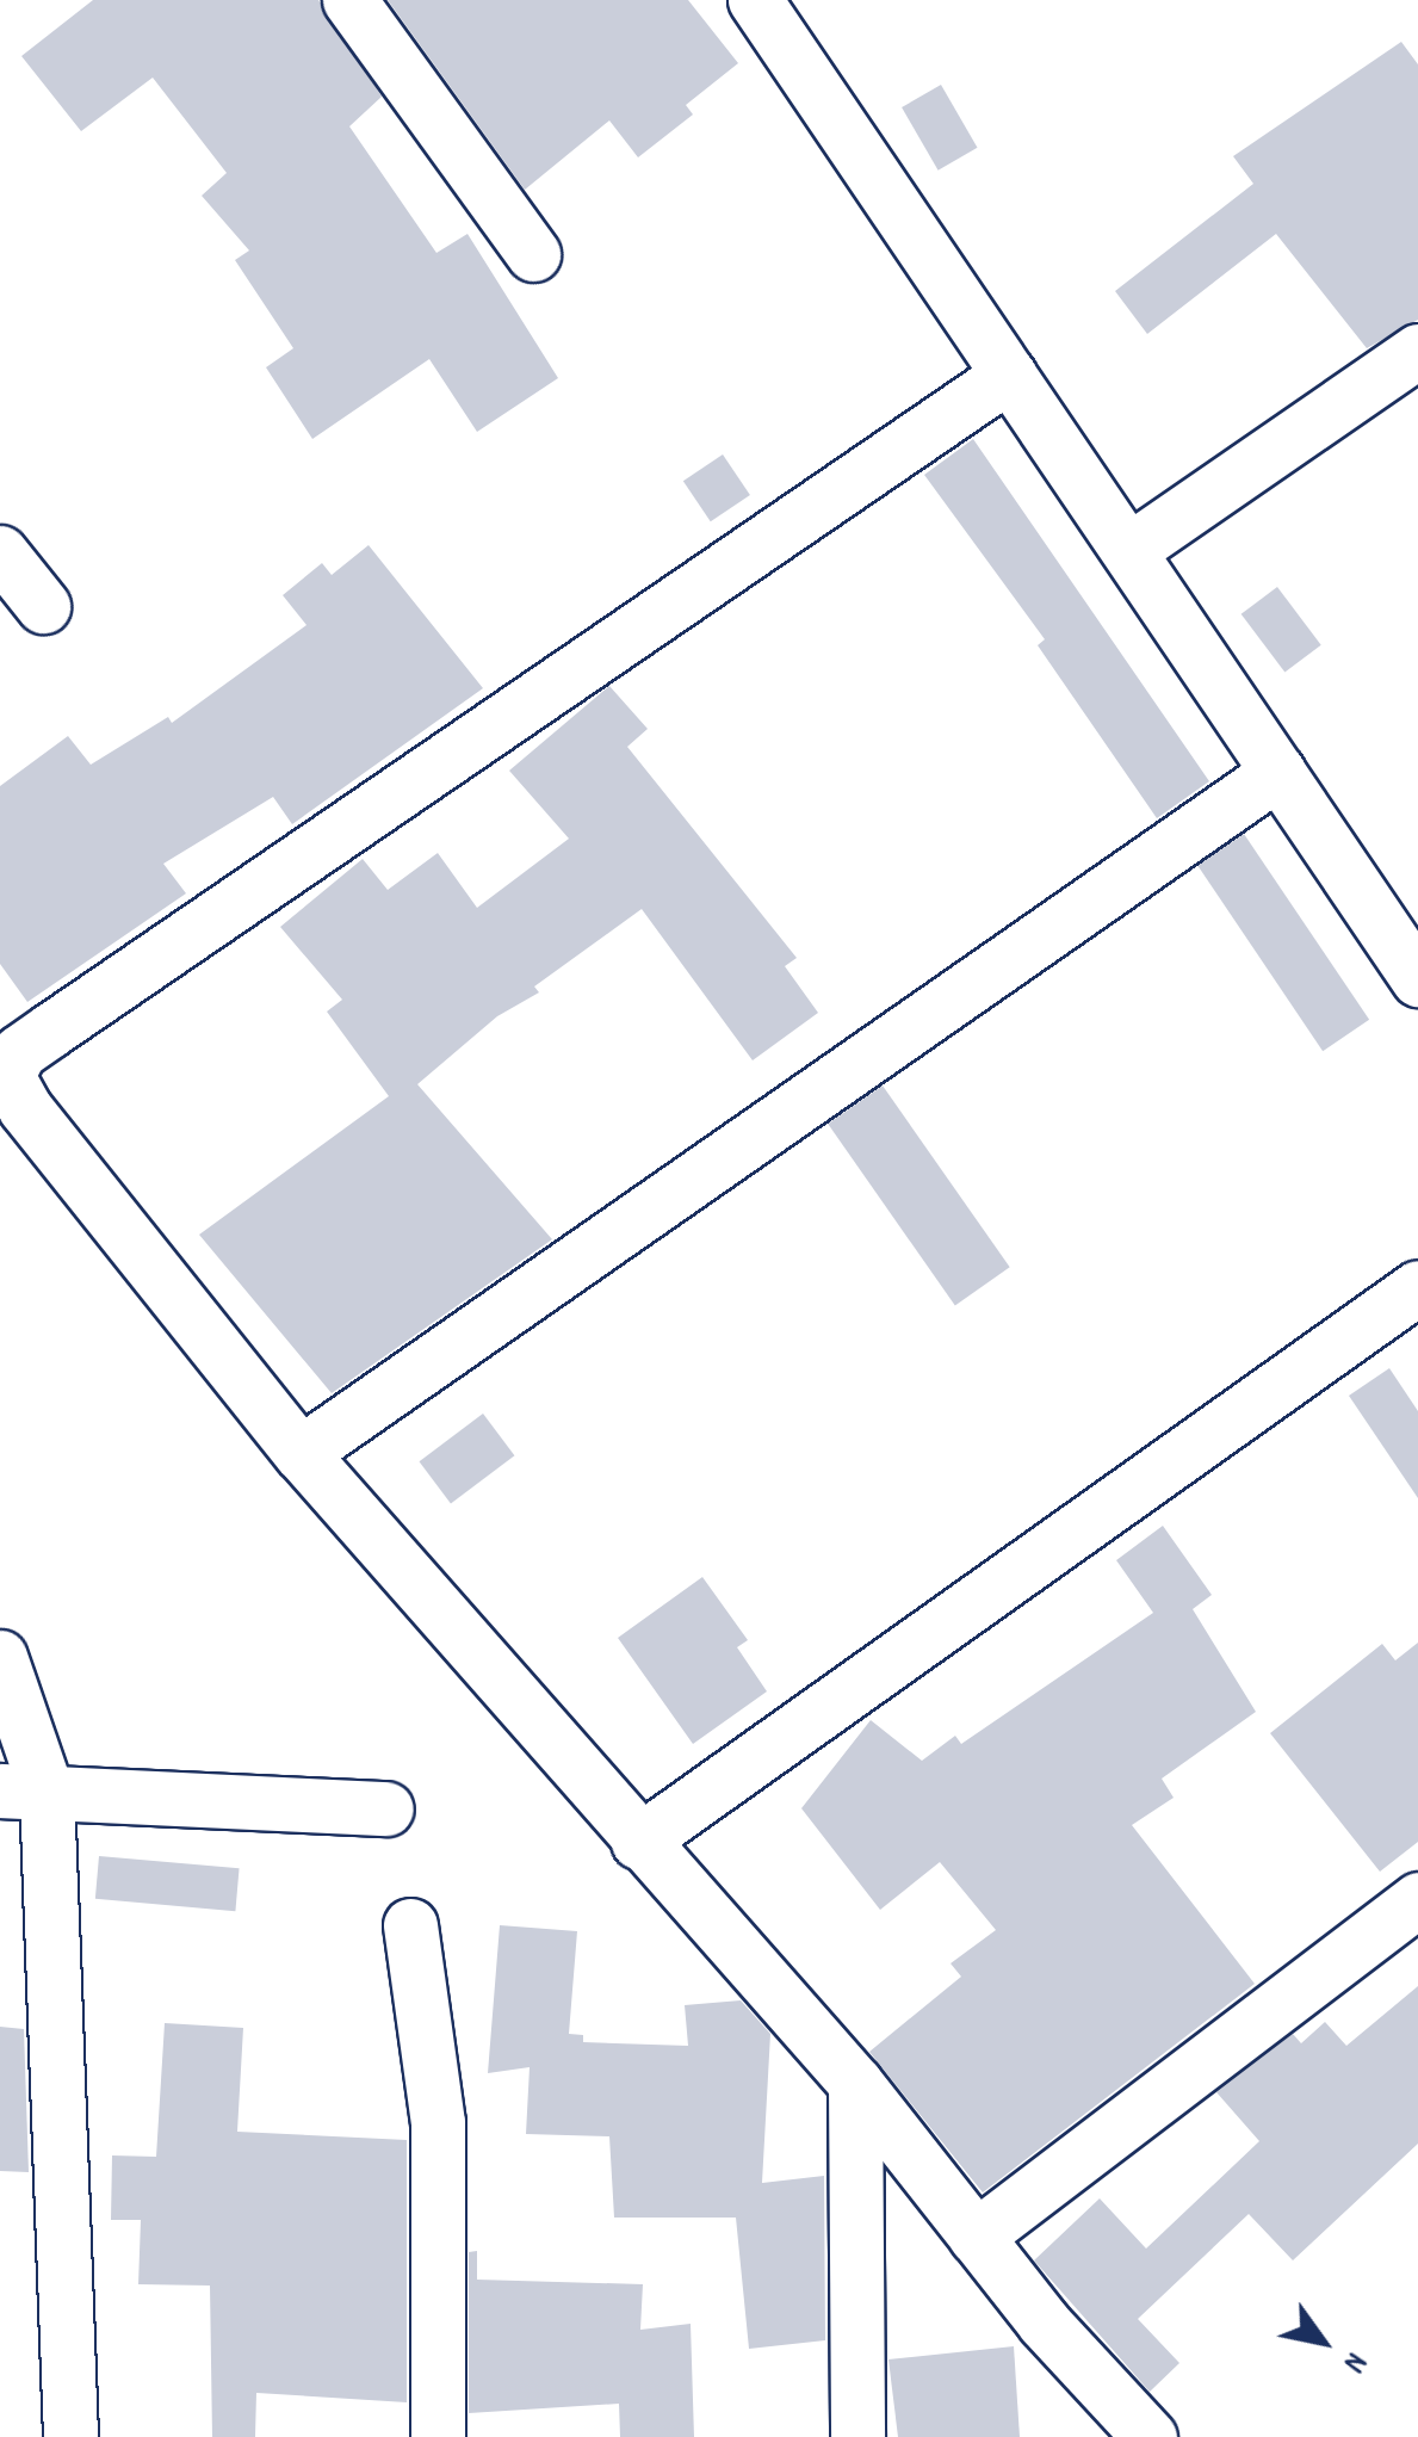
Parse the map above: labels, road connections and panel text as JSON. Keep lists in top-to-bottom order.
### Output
{
  "north": "bottom right"
}
